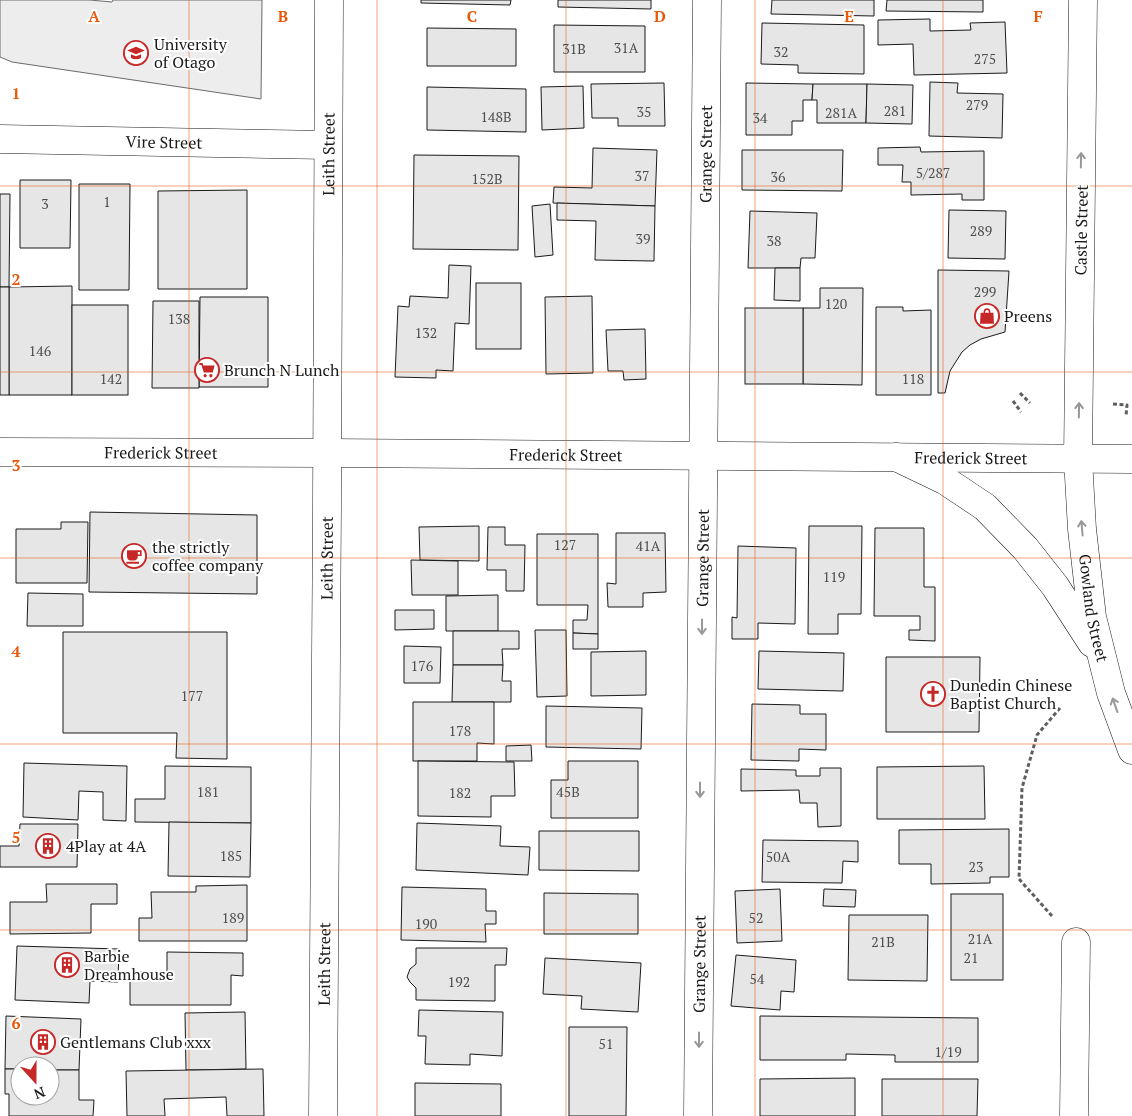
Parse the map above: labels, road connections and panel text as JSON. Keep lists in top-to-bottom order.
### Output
{
  "streets": {
    "main road": [
      "Vire Street",
      "Leith Street",
      "Grange Street",
      "Castle Street",
      "Frederick Street",
      "Gowland Street"
    ]
  },
  "crossings": [
    ["Vire Street", "Leith Street"],
    ["Leith Street", "Frederick Street"],
    ["Grange Street", "Frederick Street"],
    ["Castle Street", "Frederick Street"],
    ["Castle Street", "Gowland Street"],
    ["Frederick Street", "Gowland Street"]
  ],
  "one_way": ["Grange Street", "Castle Street", "Gowland Street"],
  "places": {
    "school or university": ["University of Otago"],
    "shop": ["Preens"],
    "supermarket": ["Brunch N Lunch"],
    "cafe": ["the strictly coffee company"],
    "church": ["Dunedin Chinese Baptist Church"],
    "building": ["4Play at 4A", "Barbie Dreamhouse", "Gentlemans Club xxx"]
  },
  "house_numbers": [
    "31A",
    "31B",
    "32",
    "275",
    "279",
    "281",
    "35",
    "281A",
    "148B",
    "34",
    "5/287",
    "37",
    "36",
    "152B",
    "1",
    "3",
    "289",
    "39",
    "38",
    "299",
    "120",
    "138",
    "132",
    "146",
    "142",
    "118",
    "127",
    "41A",
    "119",
    "176",
    "177",
    "178",
    "181",
    "45B",
    "182",
    "185",
    "50A",
    "23",
    "189",
    "52",
    "190",
    "21A",
    "21B",
    "21",
    "54",
    "192",
    "51",
    "1/19"
  ],
  "north": "bottom",
  "grid": {
    "columns": [
      "A",
      "B",
      "C",
      "D",
      "E",
      "F"
    ],
    "rows": [
      "1",
      "2",
      "3",
      "4",
      "5",
      "6"
    ]
  }
}
